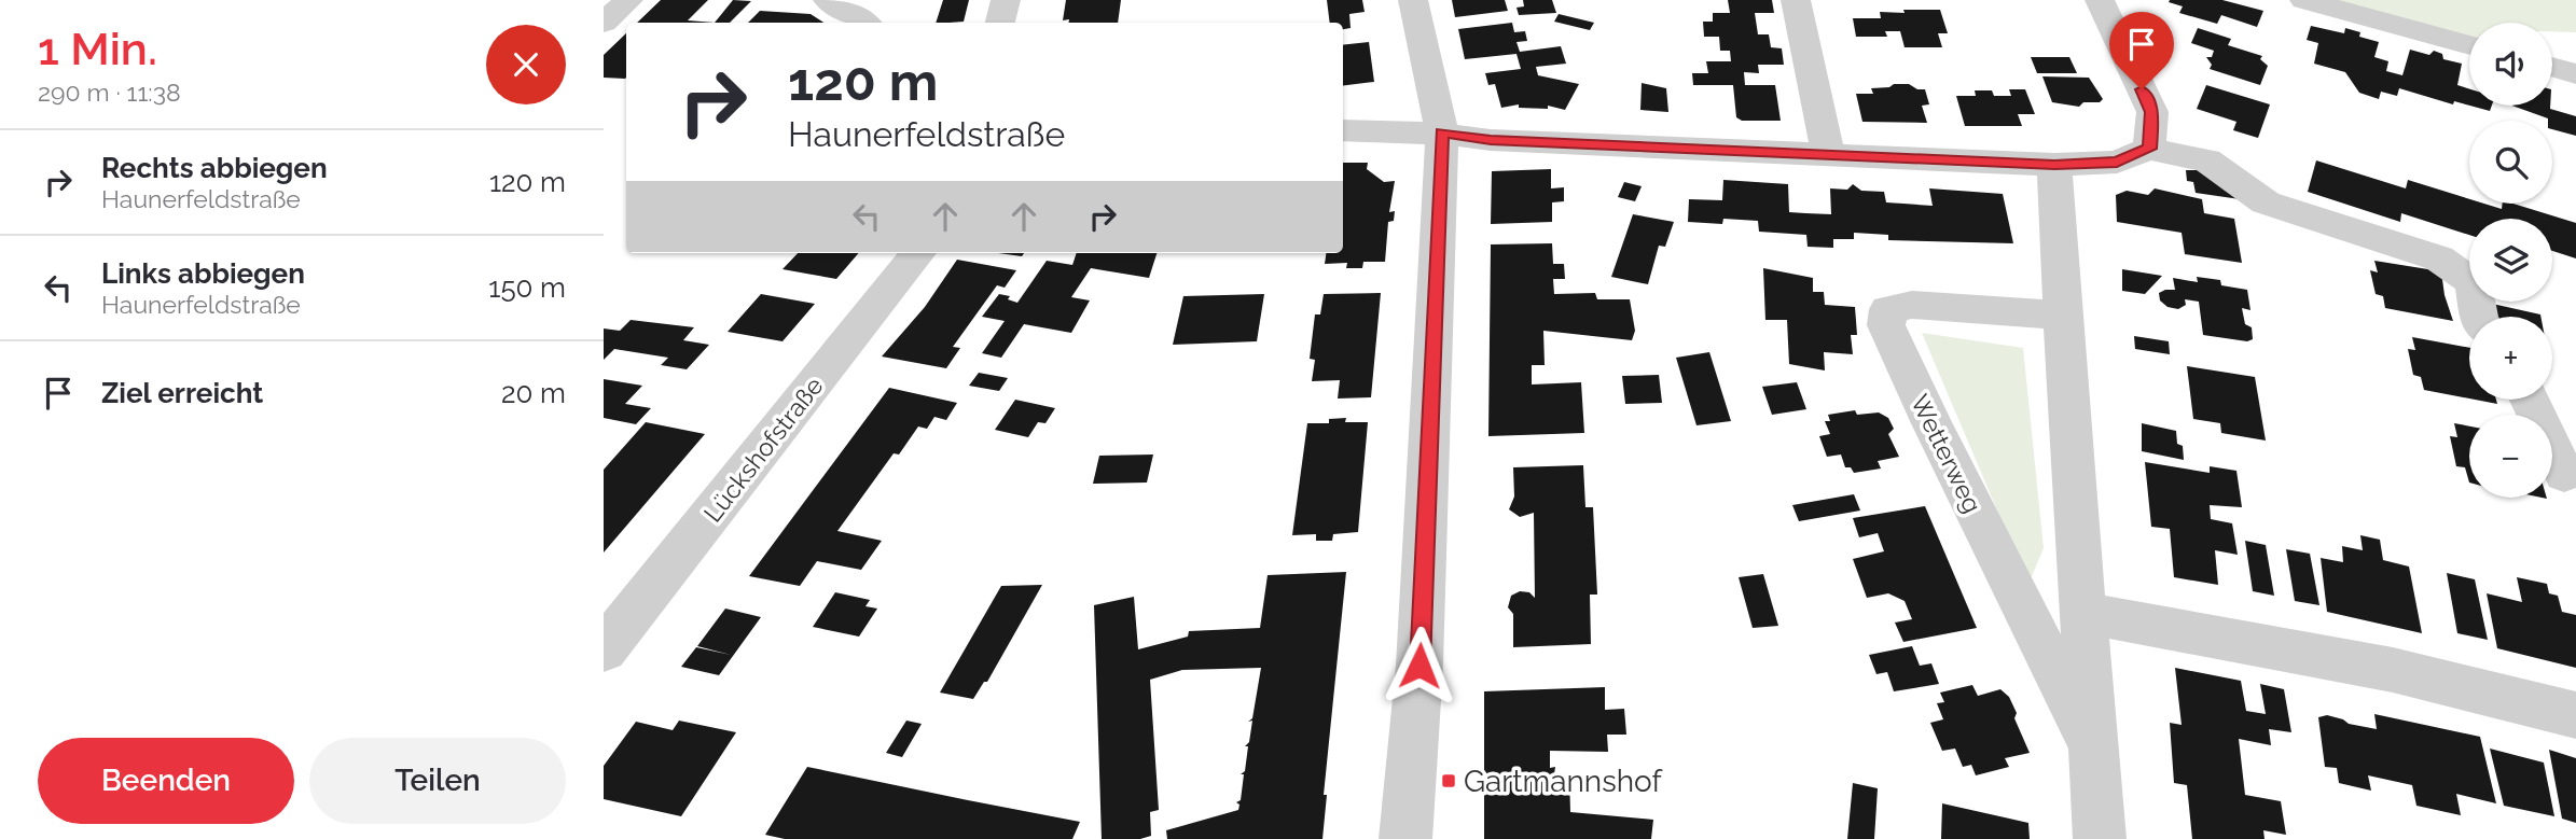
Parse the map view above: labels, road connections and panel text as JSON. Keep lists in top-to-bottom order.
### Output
{
  "streets": {
    "street": ["Lückshofstraße", "Wetterweg"]
  },
  "places": {
    "transit": ["Gartmannshof"]
  },
  "page": {
    "heading": ["1 Min.", "290 m · 11:38"],
    "map_buttons": ["+", "−"],
    "turn": ["120 m", "Haunerfeldstraße"],
    "list": [
      {
        "name": "Rechts abbiegen",
        "note": "Haunerfeldstraße",
        "value": "120 m"
      },
      {
        "name": "Links abbiegen",
        "note": "Haunerfeldstraße",
        "value": "150 m"
      },
      {
        "name": "Ziel erreicht",
        "value": "20 m"
      }
    ],
    "buttons": ["Beenden", "Teilen"]
  }
}
